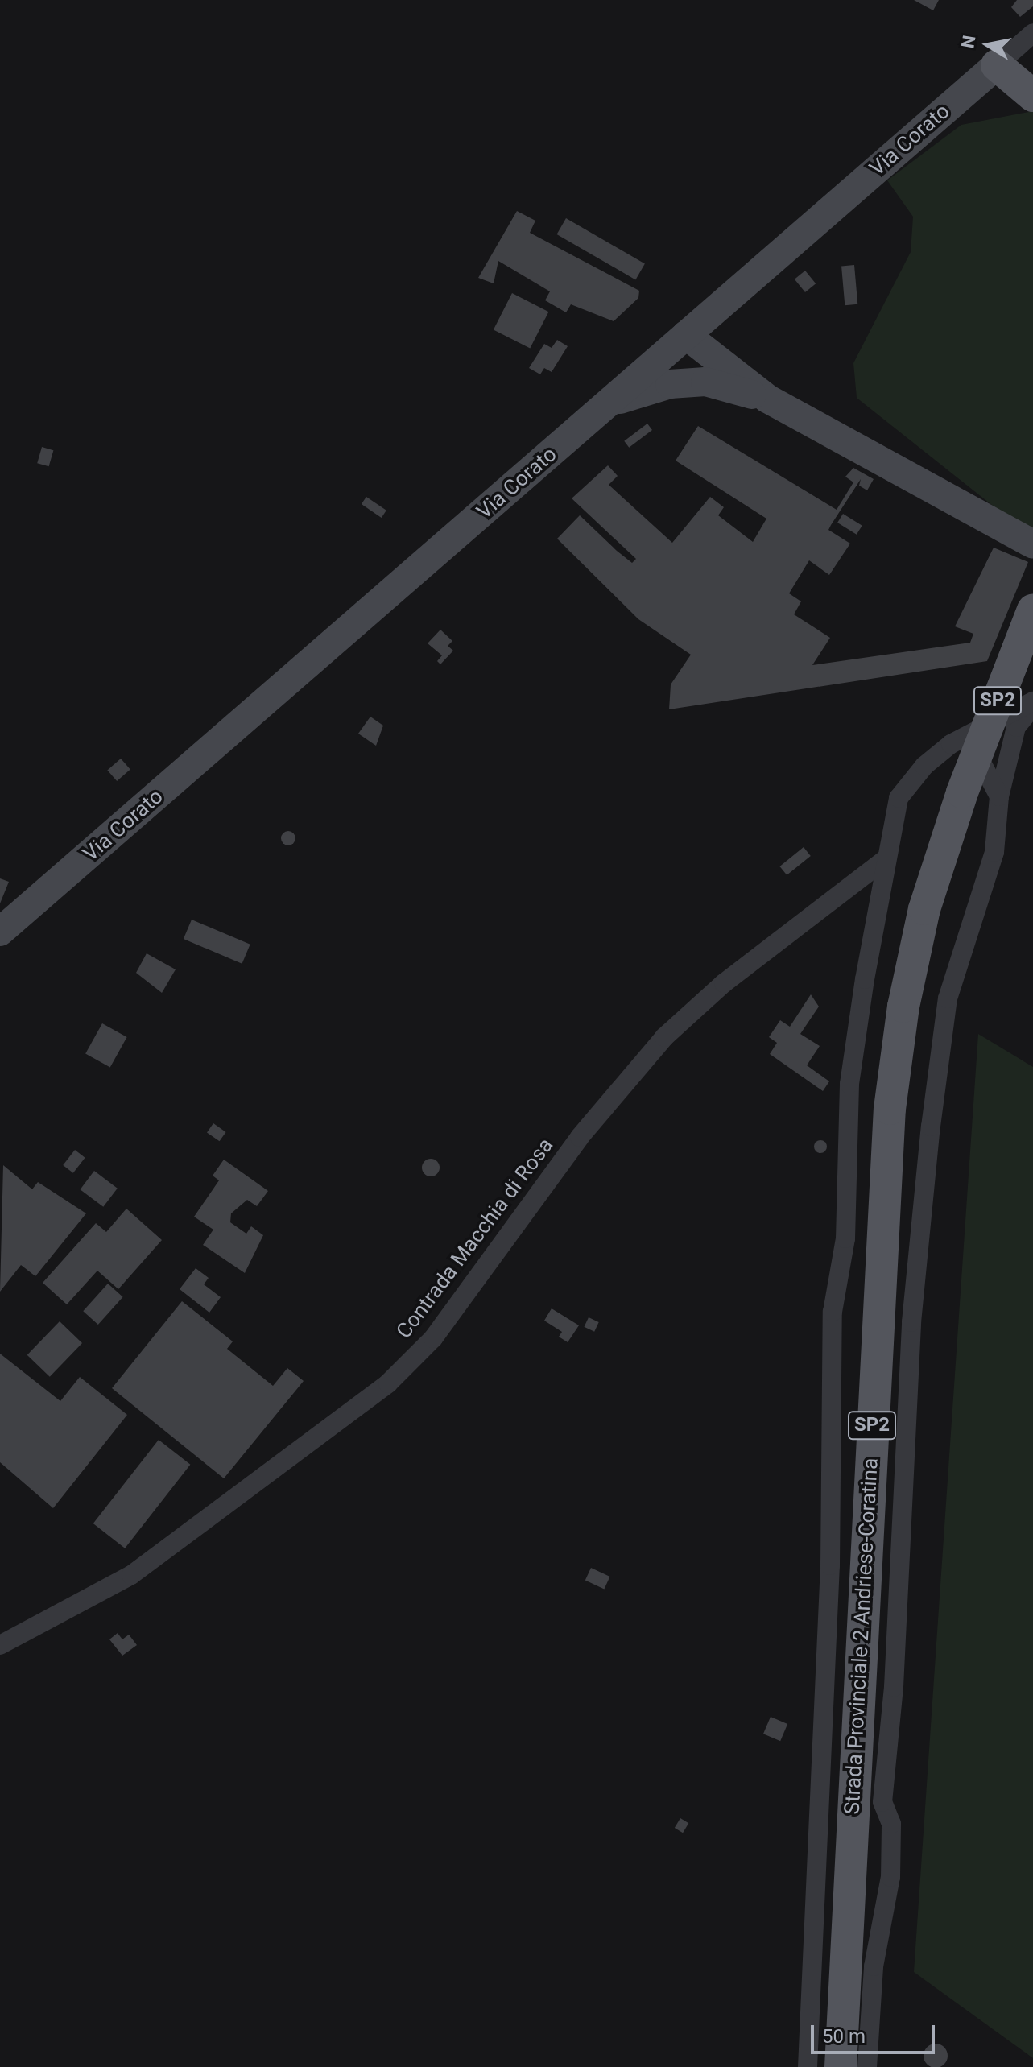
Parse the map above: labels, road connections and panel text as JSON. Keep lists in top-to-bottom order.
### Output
{
  "streets": {
    "main road": ["Via Corato", "SP2", "Strada Provinciale 2 Andriese-Coratina"],
    "street": ["Contrada Macchia di Rosa"]
  },
  "scale_bar": "50 m",
  "north": "left"
}
